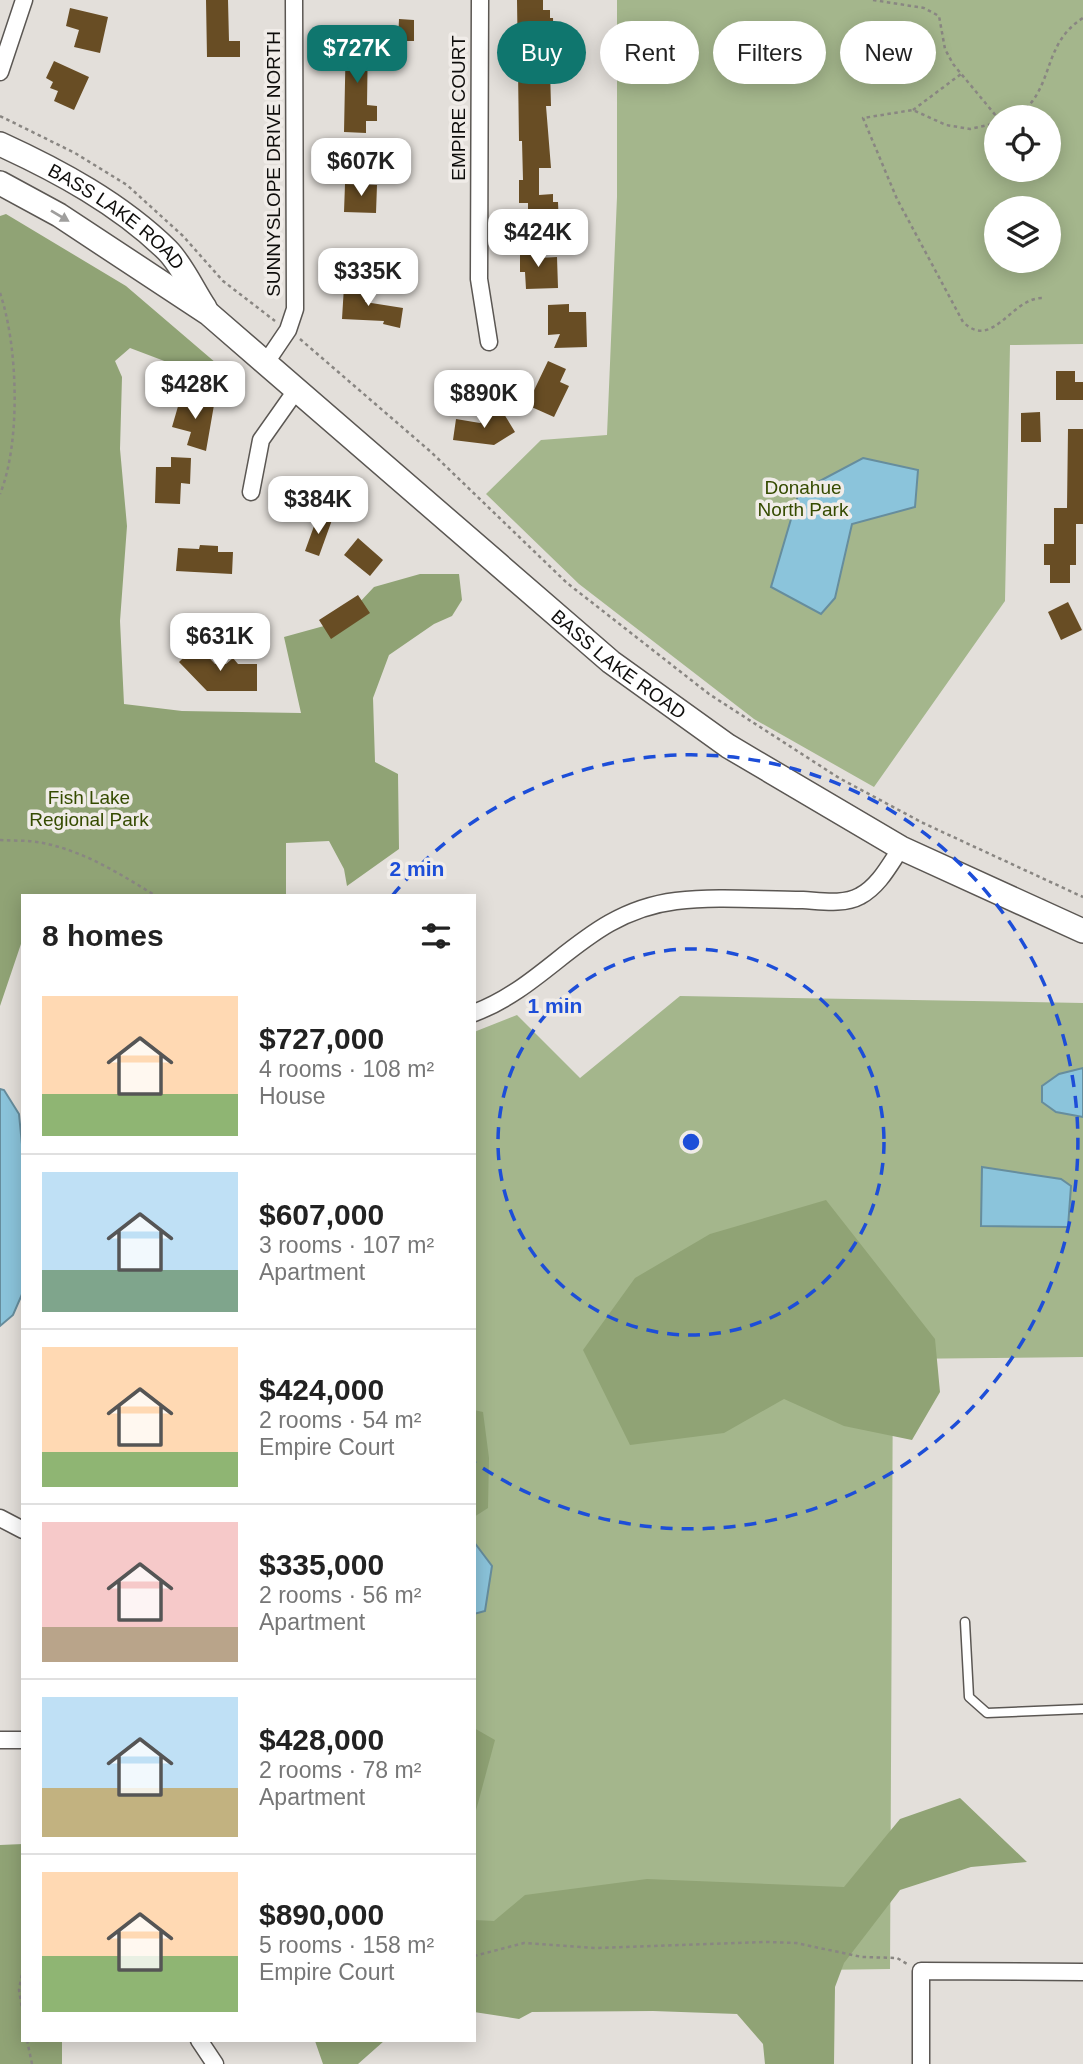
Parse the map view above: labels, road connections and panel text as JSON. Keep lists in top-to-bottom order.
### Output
{
  "streets": {
    "main road": ["BASS LAKE ROAD"],
    "street": ["EMPIRE COURT", "SUNNYSLOPE DRIVE NORTH"]
  },
  "crossings": [
    ["SUNNYSLOPE DRIVE NORTH", "BASS LAKE ROAD"]
  ],
  "parks": ["Donahue North Park", "Fish Lake Regional Park"],
  "page": {
    "chip": [
      "Buy",
      "Rent",
      "Filters",
      "New"
    ],
    "price": [
      "$727K",
      "$607K",
      "$424K",
      "$335K",
      "$428K",
      "$890K",
      "$384K",
      "$631K"
    ],
    "heading": "8 homes",
    "list": [
      {
        "name": "$727,000",
        "note": "4 rooms · 108 m² · House"
      },
      {
        "name": "$607,000",
        "note": "3 rooms · 107 m² · Apartment"
      },
      {
        "name": "$424,000",
        "note": "2 rooms · 54 m² · Empire Court"
      },
      {
        "name": "$335,000",
        "note": "2 rooms · 56 m² · Apartment"
      },
      {
        "name": "$428,000",
        "note": "2 rooms · 78 m² · Apartment"
      },
      {
        "name": "$890,000",
        "note": "5 rooms · 158 m² · Empire Court"
      }
    ]
  },
  "rings": ["2 min", "1 min"]
}
